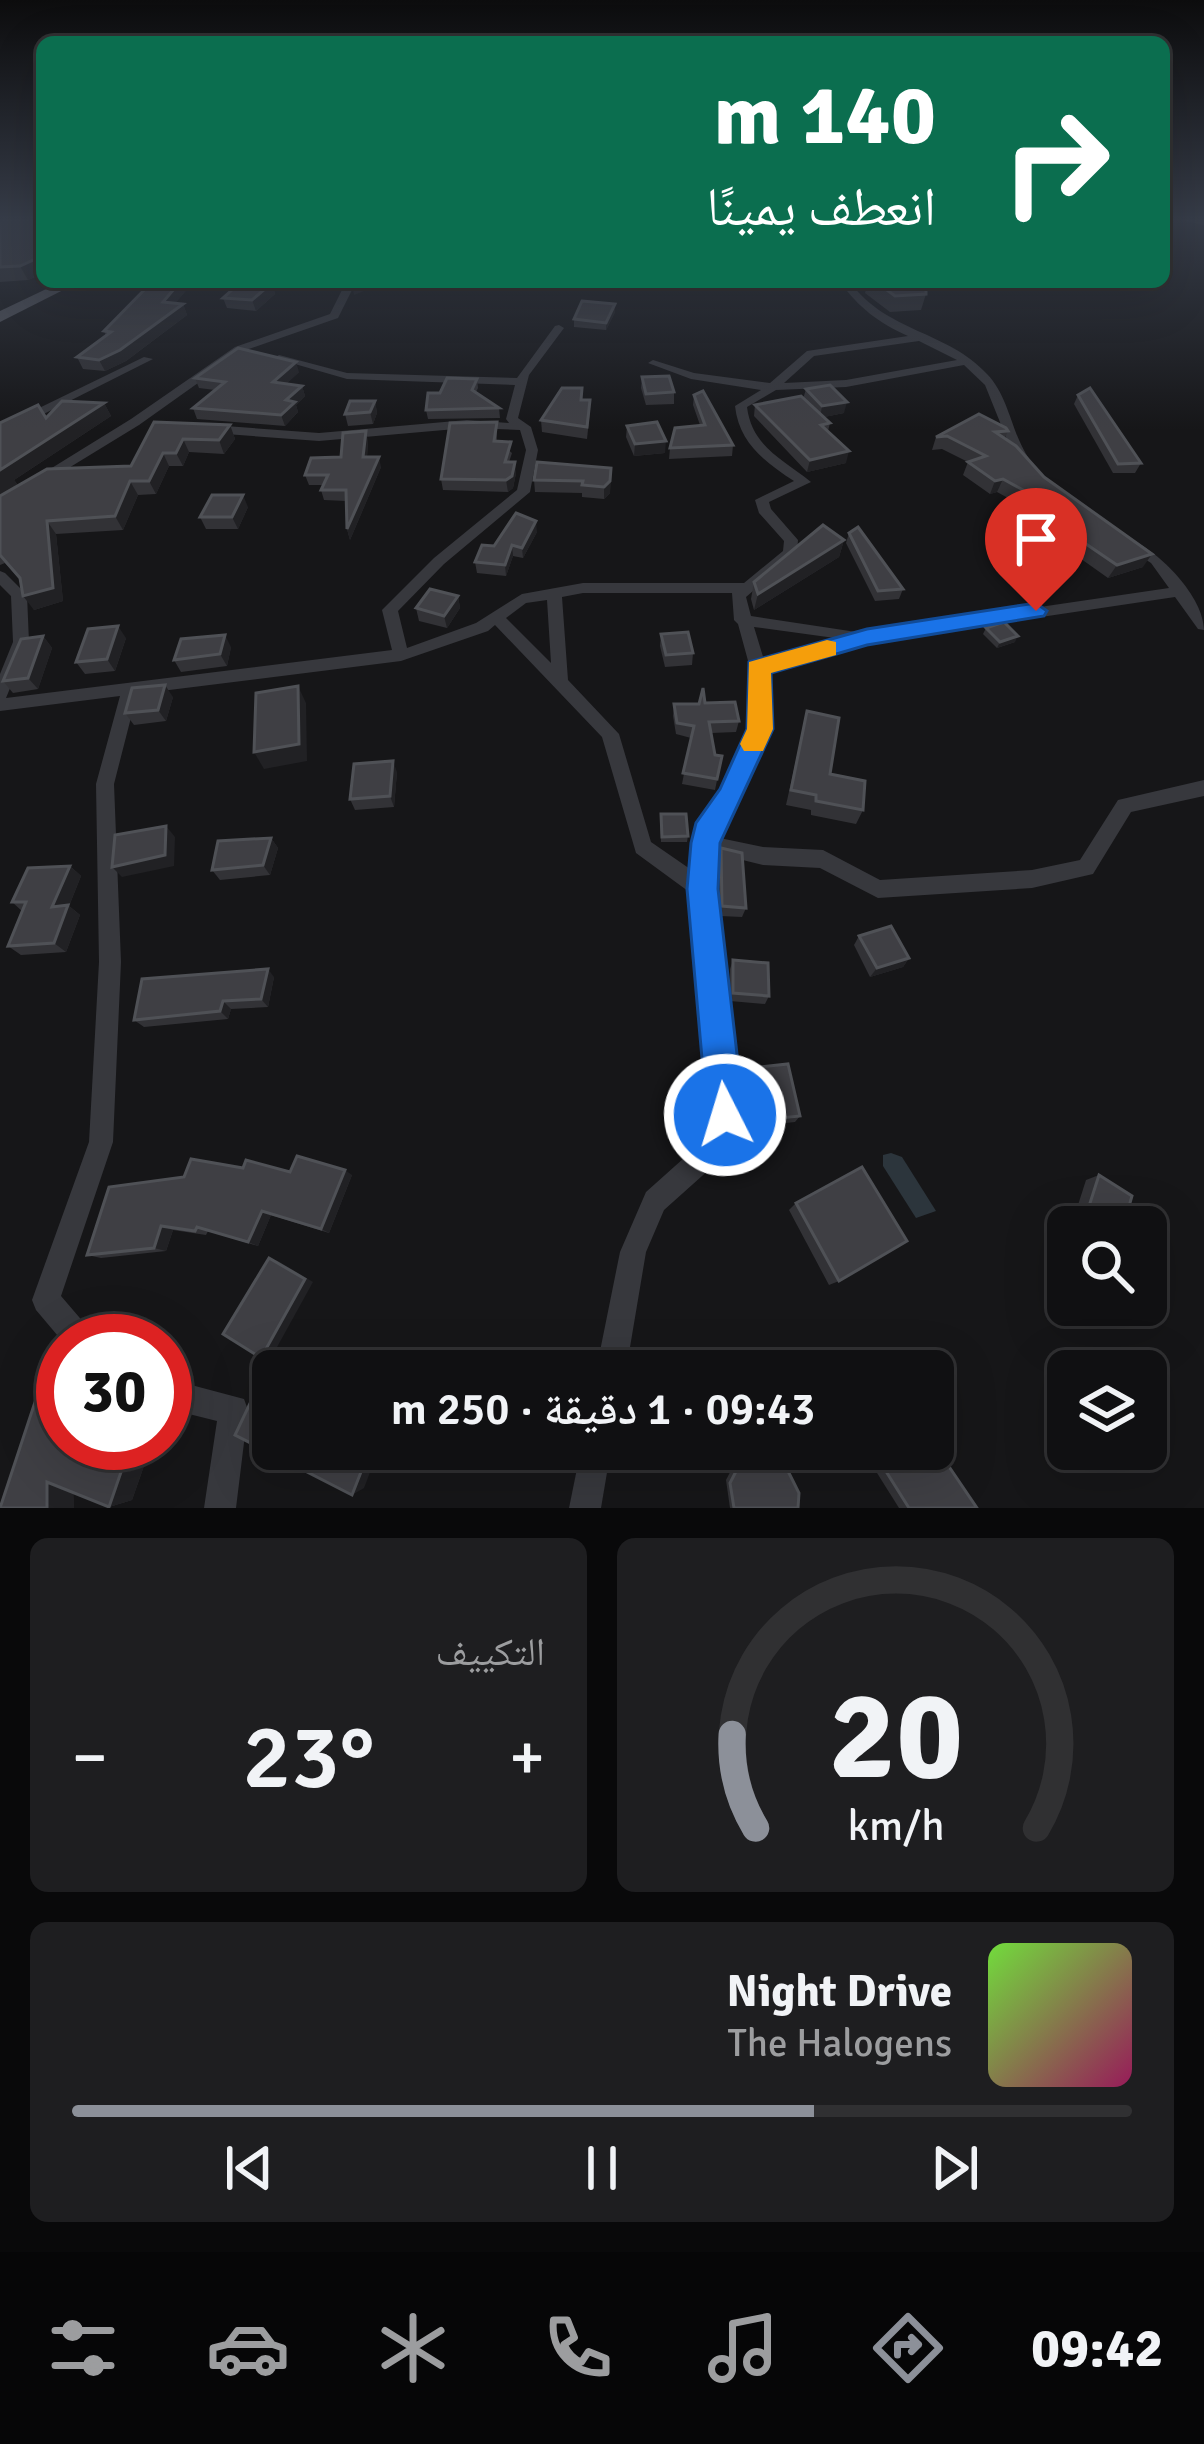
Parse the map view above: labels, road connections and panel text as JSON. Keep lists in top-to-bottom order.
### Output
{
  "page": {
    "turn": ["140 m", "انعطف يمينًا"],
    "limit": "30",
    "trip": "09:43 · 1 دقيقة · 250 m",
    "tile": "التكييف",
    "heat": ["−", "23°", "+"],
    "song": ["Night Drive", "The Halogens"],
    "tabs": "09:42",
    "gauge": ["20", "km/h"]
  }
}
